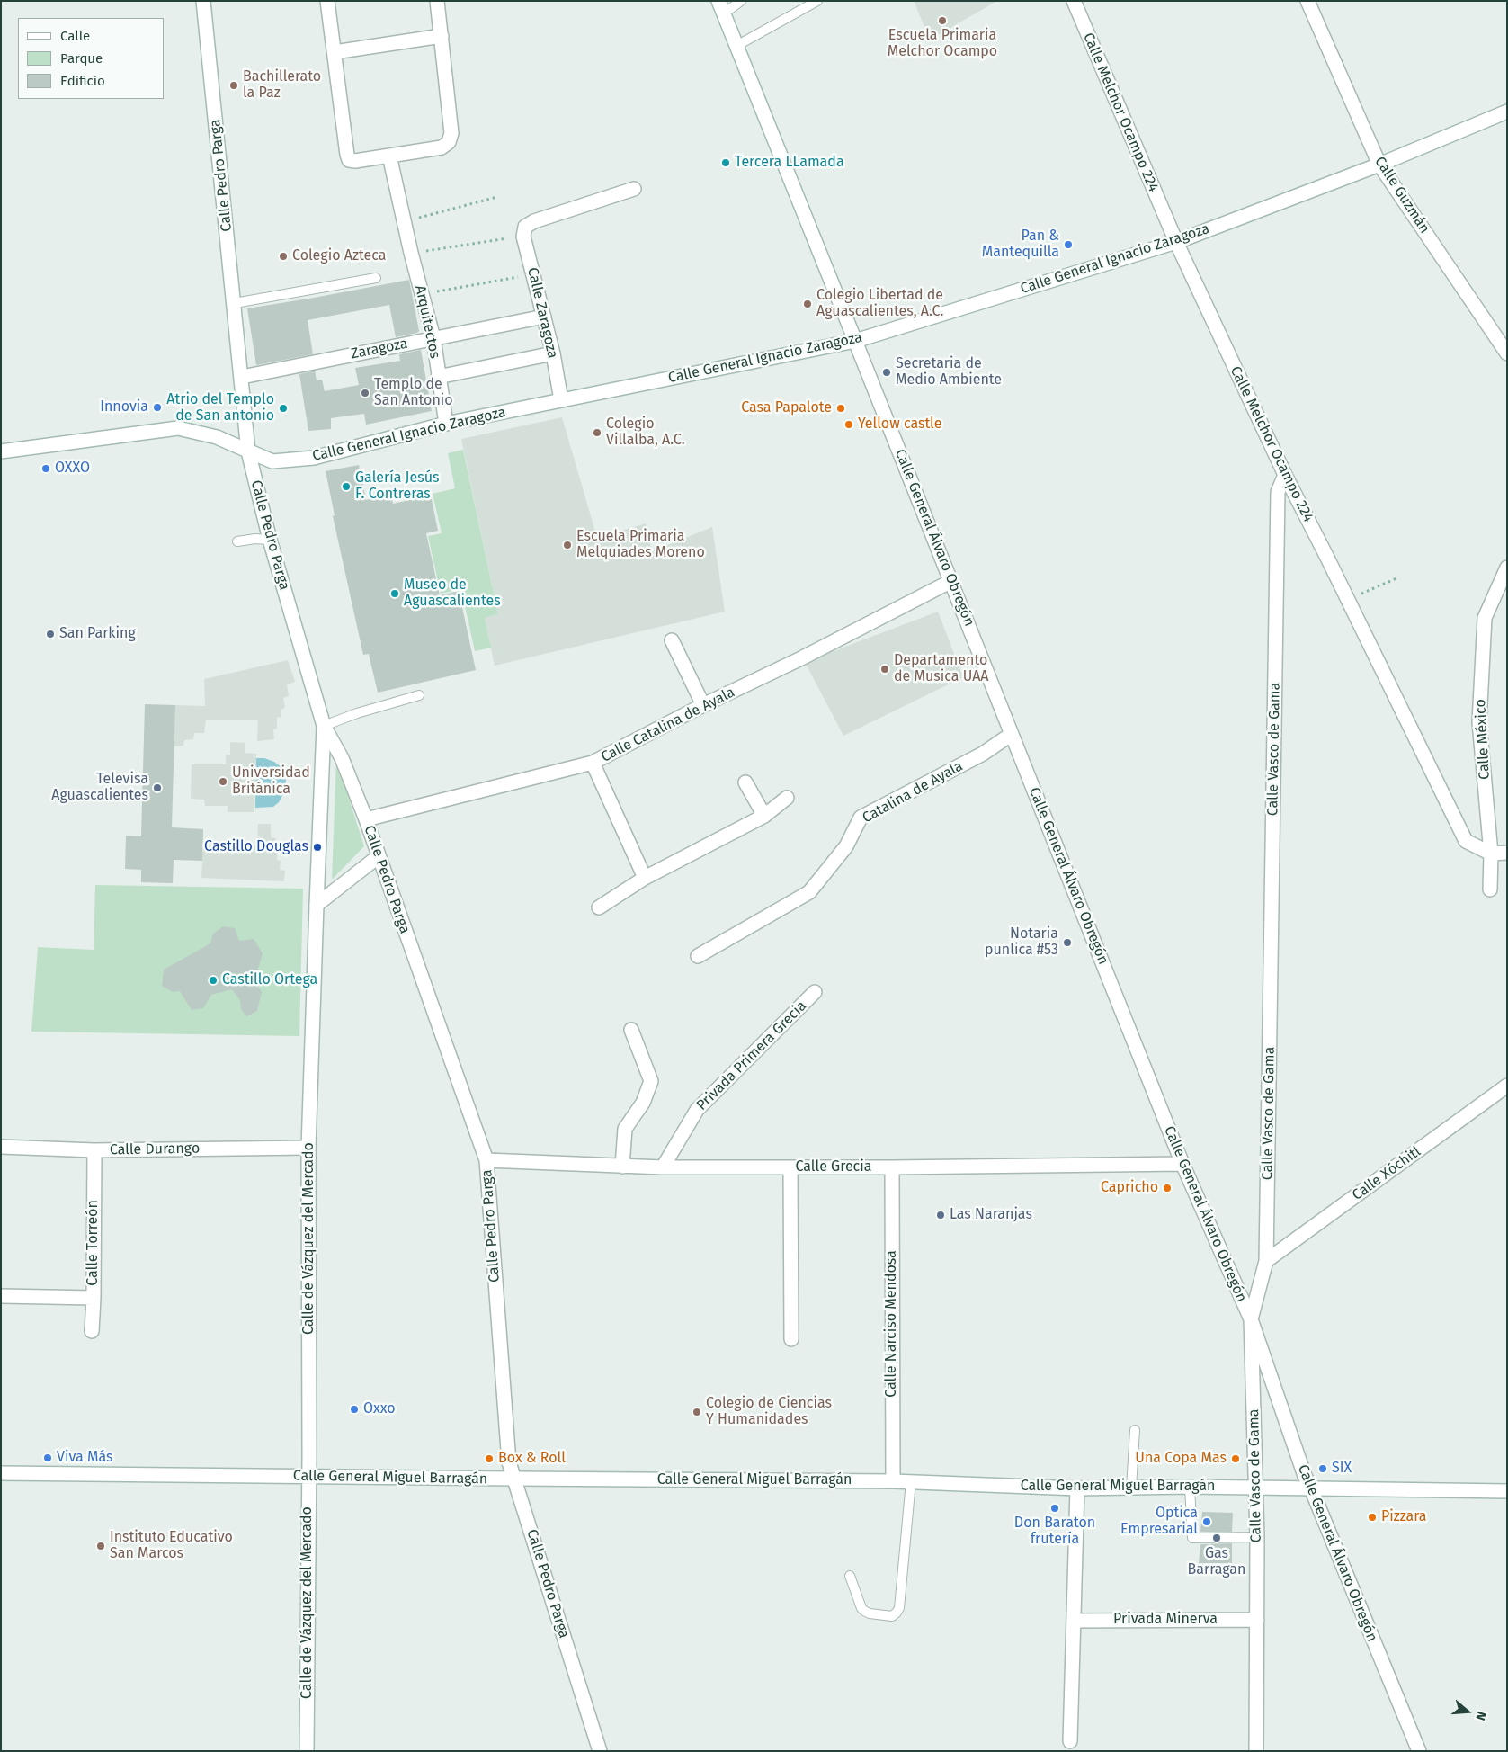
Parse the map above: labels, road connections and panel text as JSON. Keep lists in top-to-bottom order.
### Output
{
  "streets": {
    "street": [
      "Calle Melchor Ocampo 224",
      "Calle Pedro Parga",
      "Calle Guzmán",
      "Calle General Ignacio Zaragoza",
      "Calle Zaragoza",
      "Arquitectos",
      "Zaragoza",
      "Calle General Álvaro Obregón",
      "Calle Catalina de Ayala",
      "Calle México",
      "Calle Vasco de Gama",
      "Catalina de Ayala",
      "Privada Primera Grecia",
      "Calle Durango",
      "Calle Grecia",
      "Calle Xóchitl",
      "Calle de Vázquez del Mercado",
      "Calle Torreón",
      "Calle Narciso Mendosa",
      "Calle General Miguel Barragán",
      "Privada Minerva"
    ]
  },
  "crossings": [
    ["Calle Melchor Ocampo 224", "Calle General Ignacio Zaragoza"],
    ["Calle Melchor Ocampo 224", "Calle México"],
    ["Calle Melchor Ocampo 224", "Calle Vasco de Gama"],
    ["Calle Pedro Parga", "Calle General Ignacio Zaragoza"],
    ["Calle Pedro Parga", "Zaragoza"],
    ["Calle Pedro Parga", "Calle Catalina de Ayala"],
    ["Calle Pedro Parga", "Calle Grecia"],
    ["Calle Pedro Parga", "Calle de Vázquez del Mercado"],
    ["Calle Pedro Parga", "Calle General Miguel Barragán"],
    ["Calle Guzmán", "Calle General Ignacio Zaragoza"],
    ["Calle General Ignacio Zaragoza", "Calle Zaragoza"],
    ["Calle General Ignacio Zaragoza", "Arquitectos"],
    ["Calle General Ignacio Zaragoza", "Calle General Álvaro Obregón"],
    ["Calle Zaragoza", "Zaragoza"],
    ["Arquitectos", "Zaragoza"],
    ["Calle General Álvaro Obregón", "Calle Catalina de Ayala"],
    ["Calle General Álvaro Obregón", "Calle Vasco de Gama"],
    ["Calle General Álvaro Obregón", "Catalina de Ayala"],
    ["Calle General Álvaro Obregón", "Calle Grecia"],
    ["Calle General Álvaro Obregón", "Calle General Miguel Barragán"],
    ["Calle Vasco de Gama", "Calle Xóchitl"],
    ["Calle Vasco de Gama", "Calle General Miguel Barragán"],
    ["Calle Vasco de Gama", "Privada Minerva"],
    ["Privada Primera Grecia", "Calle Grecia"],
    ["Calle Durango", "Calle de Vázquez del Mercado"],
    ["Calle Durango", "Calle Torreón"],
    ["Calle Grecia", "Calle Narciso Mendosa"],
    ["Calle de Vázquez del Mercado", "Calle General Miguel Barragán"],
    ["Calle Narciso Mendosa", "Calle General Miguel Barragán"]
  ],
  "places": [
    "Escuela Primaria Melchor Ocampo",
    "Bachillerato la Paz",
    "Tercera LLamada",
    "Pan & Mantequilla",
    "Colegio Azteca",
    "Colegio Libertad de Aguascalientes, A.C.",
    "Secretaria de Medio Ambiente",
    "Templo de San Antonio",
    "Innovia",
    "Atrio del Templo de San antonio",
    "Casa Papalote",
    "Yellow castle",
    "Colegio Villalba, A.C.",
    "OXXO",
    "Galería Jesús F. Contreras",
    "Escuela Primaria Melquiades Moreno",
    "Museo de Aguascalientes",
    "San Parking",
    "Departamento de Musica UAA",
    "Universidad Británica",
    "Televisa Aguascalientes",
    "Castillo Douglas",
    "Notaria punlica #53",
    "Castillo Ortega",
    "Capricho",
    "Las Naranjas",
    "Oxxo",
    "Colegio de Ciencias Y Humanidades",
    "Viva Más",
    "Box & Roll",
    "Una Copa Mas",
    "SIX",
    "Don Baraton frutería",
    "Pizzara",
    "Optica Empresarial",
    "Gas Barragan",
    "Instituto Educativo San Marcos"
  ],
  "legend": ["Calle", "Parque", "Edificio"],
  "north": "right"
}
